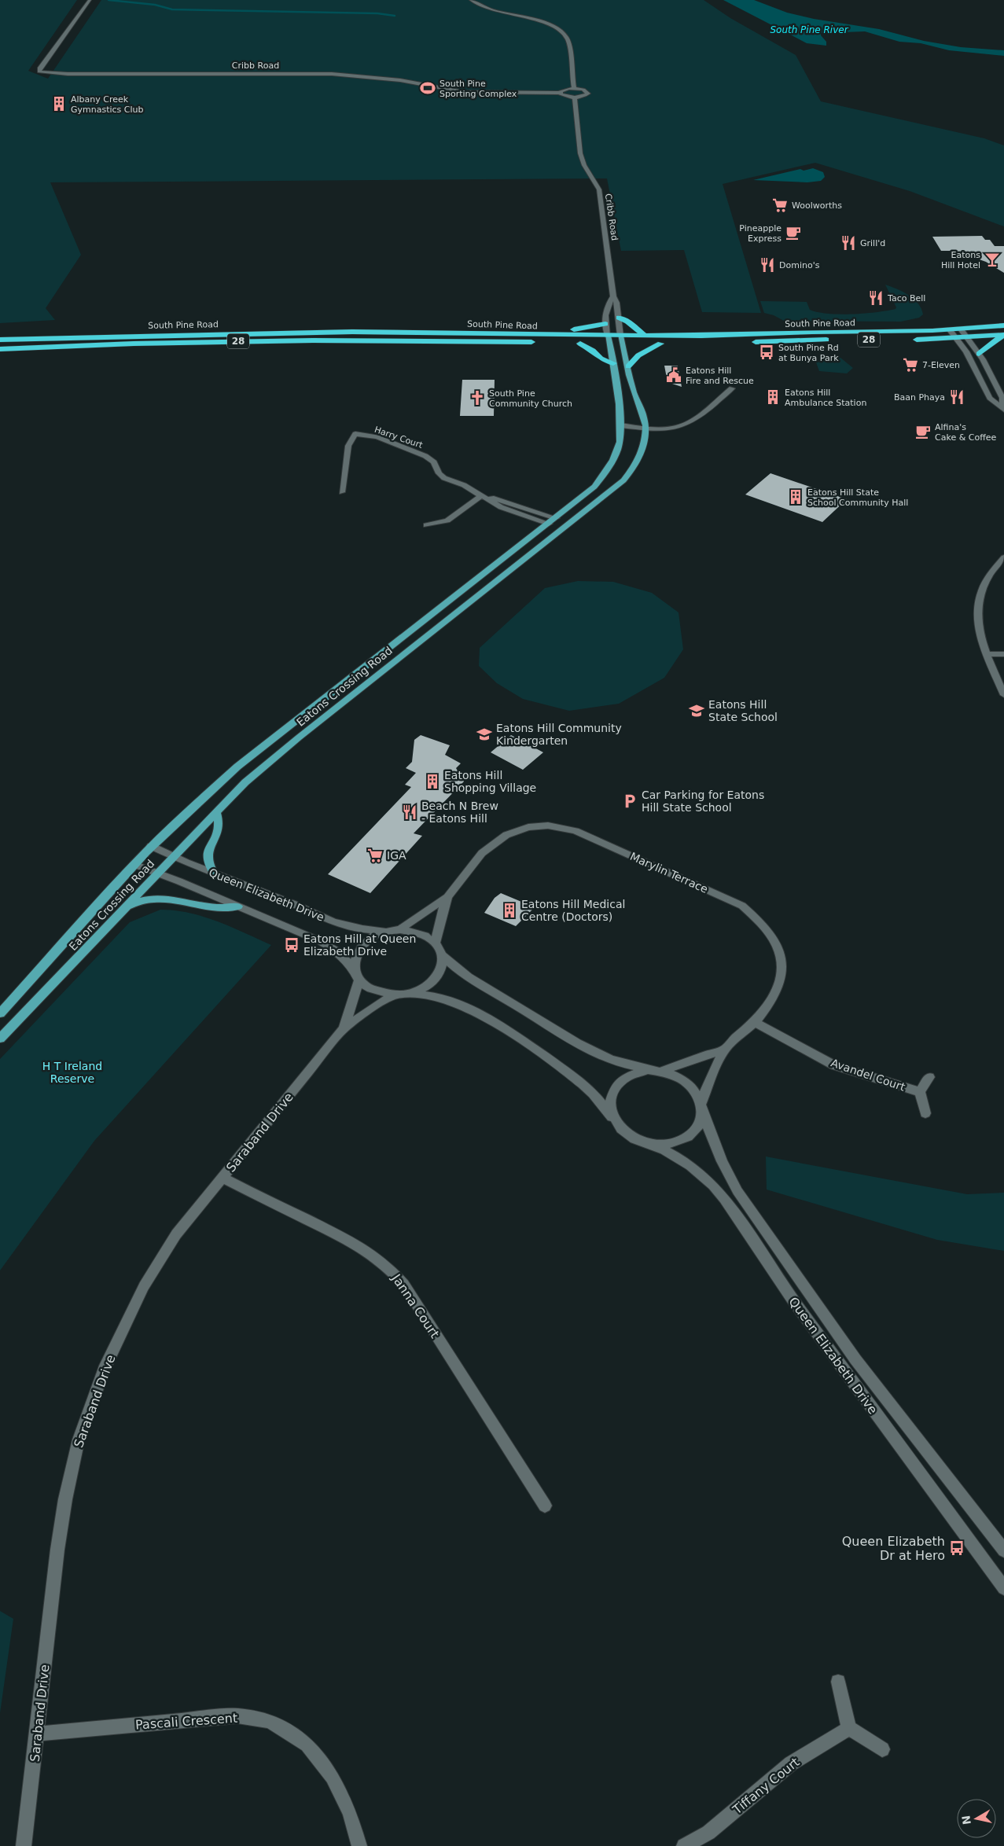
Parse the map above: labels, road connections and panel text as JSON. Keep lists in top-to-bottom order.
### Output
{
  "streets": {
    "highway": ["South Pine Road", "28"],
    "main road": ["Cribb Road", "Eatons Crossing Road"],
    "street": [
      "Harry Court",
      "Marylin Terrace",
      "Queen Elizabeth Drive",
      "Avandel Court",
      "Saraband Drive",
      "Janna Court",
      "Pascali Crescent",
      "Tiffany Court"
    ]
  },
  "crossings": [
    ["Cribb Road", "South Pine Road"],
    ["Cribb Road", "Eatons Crossing Road"],
    ["South Pine Road", "Eatons Crossing Road"],
    ["Harry Court", "Eatons Crossing Road"],
    ["Eatons Crossing Road", "Queen Elizabeth Drive"],
    ["Marylin Terrace", "Queen Elizabeth Drive"],
    ["Marylin Terrace", "Avandel Court"],
    ["Marylin Terrace", "Saraband Drive"],
    ["Queen Elizabeth Drive", "Saraband Drive"],
    ["Saraband Drive", "Janna Court"],
    ["Saraband Drive", "Pascali Crescent"]
  ],
  "water": ["South Pine River"],
  "parks": ["H T Ireland Reserve"],
  "places": {
    "sports": ["South Pine Sporting Complex"],
    "building": [
      "Albany Creek Gymnastics Club",
      "Eatons Hill Ambulance Station",
      "Eatons Hill State School Community Hall",
      "Eatons Hill Shopping Village",
      "Eatons Hill Medical Centre (Doctors)"
    ],
    "supermarket": ["Woolworths", "7-Eleven", "IGA"],
    "cafe": ["Pineapple Express", "Alfina's Cake & Coffee"],
    "restaurant": [
      "Grill'd",
      "Domino's",
      "Taco Bell",
      "Baan Phaya",
      "Beach N Brew - Eatons Hill"
    ],
    "bar": ["Eatons Hill Hotel"],
    "bus stop": ["South Pine Rd at Bunya Park", "Eatons Hill at Queen Elizabeth Drive", "Queen Elizabeth Dr at Hero"],
    "public building": ["Eatons Hill Fire and Rescue"],
    "church": ["South Pine Community Church"],
    "school or university": ["Eatons Hill State School", "Eatons Hill Community Kindergarten"],
    "parking": ["Car Parking for Eatons Hill State School"]
  },
  "north": "left"
}
